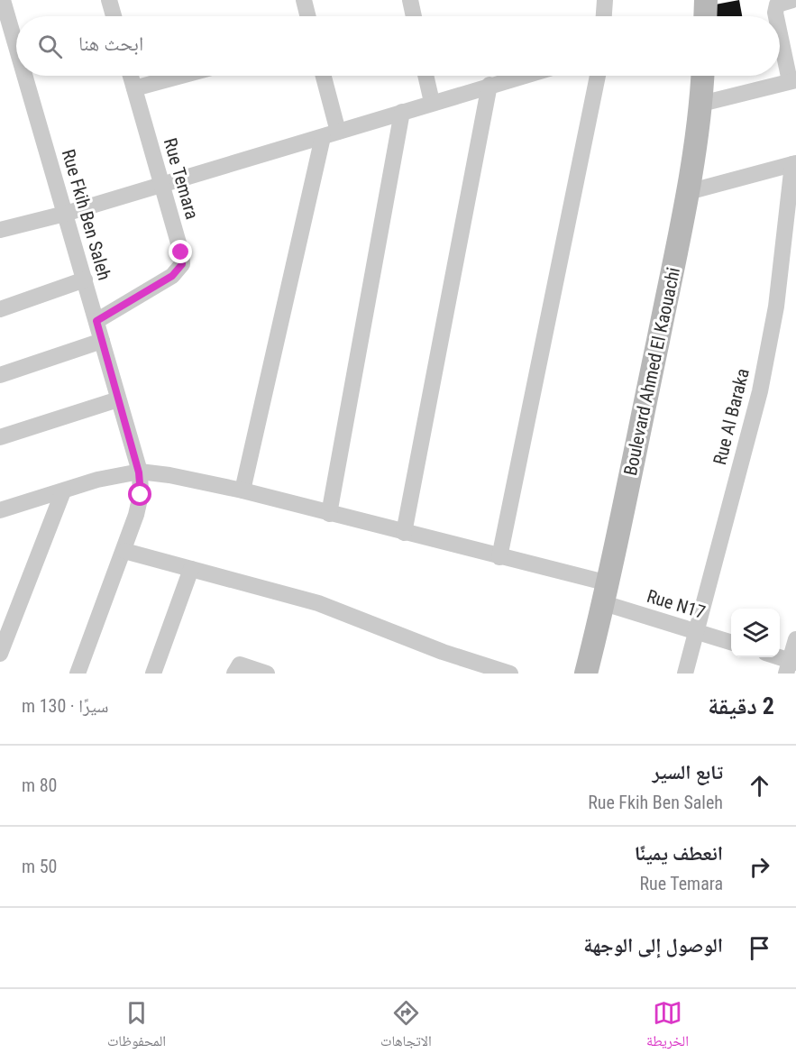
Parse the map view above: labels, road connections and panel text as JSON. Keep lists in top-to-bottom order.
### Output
{
  "streets": {
    "street": [
      "Rue Temara",
      "Rue Fkih Ben Saleh",
      "Boulevard Ahmed El Kaouachi",
      "Rue Al Baraka",
      "Rue N17"
    ]
  },
  "crossings": [
    ["Rue Temara", "Rue Fkih Ben Saleh"],
    ["Rue Fkih Ben Saleh", "Rue N17"],
    ["Boulevard Ahmed El Kaouachi", "Rue N17"],
    ["Rue Al Baraka", "Rue N17"]
  ],
  "page": {
    "search": "ابحث هنا",
    "heading": ["2 دقيقة", "سيرًا · 130 m"],
    "list": [
      ["تابع السير", "Rue Fkih Ben Saleh", "80 m"],
      ["انعطف يمينًا", "Rue Temara", "50 m"],
      "الوصول إلى الوجهة"
    ],
    "nav": ["الخريطة", "الاتجاهات", "المحفوظات"]
  }
}
